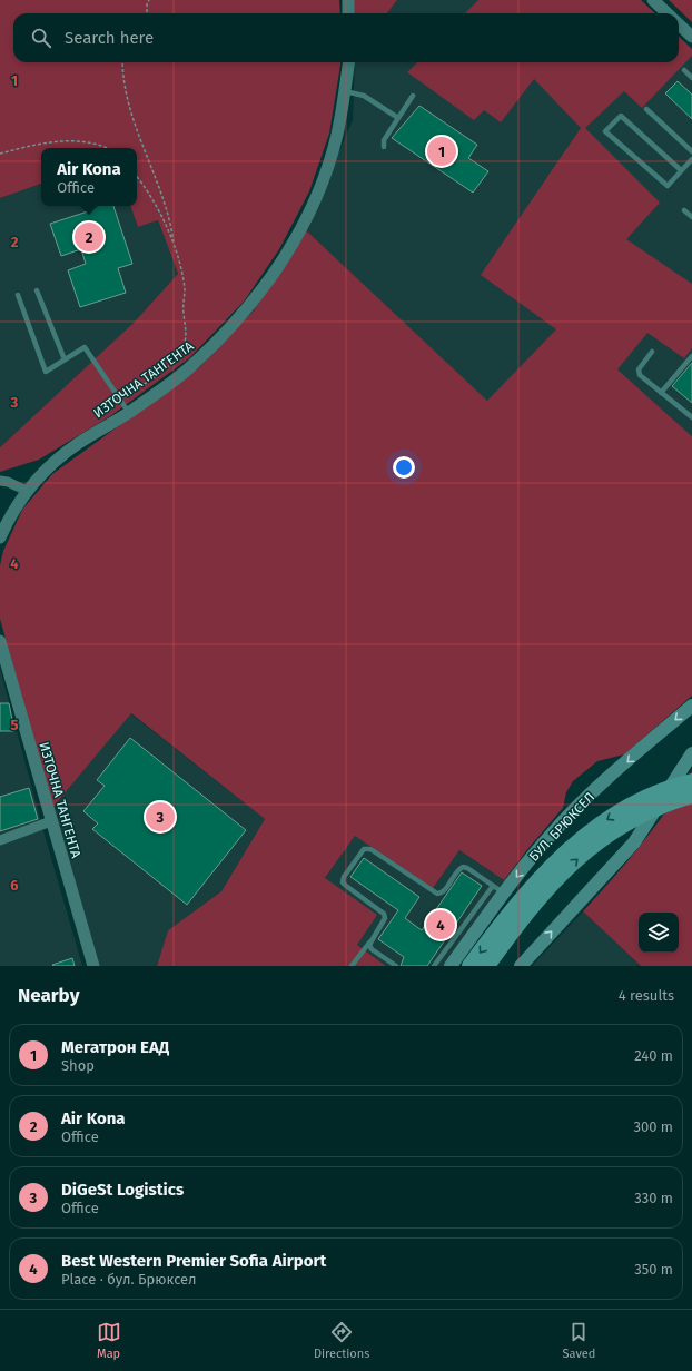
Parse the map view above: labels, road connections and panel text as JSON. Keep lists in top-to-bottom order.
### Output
{
  "streets": {
    "main road": ["БУЛ. БРЮКСЕЛ"],
    "street": ["ИЗТОЧНА ТАНГЕНТА"]
  },
  "page": {
    "search": "Search here",
    "pins": [
      "1",
      "2",
      "3",
      "4"
    ],
    "popup": ["Air Kona", "Office"],
    "heading": ["Nearby", "4 results"],
    "list": [
      {
        "mark": "1",
        "name": "Мегатрон ЕАД",
        "note": "Shop",
        "value": "240 m"
      },
      {
        "mark": "2",
        "name": "Air Kona",
        "note": "Office",
        "value": "300 m"
      },
      {
        "mark": "3",
        "name": "DiGeSt Logistics",
        "note": "Office",
        "value": "330 m"
      },
      {
        "mark": "4",
        "name": "Best Western Premier Sofia Airport",
        "note": "Place · бул. Брюксел",
        "value": "350 m"
      }
    ],
    "nav": ["Map", "Directions", "Saved"]
  },
  "grid": {
    "rows": [
      "1",
      "2",
      "3",
      "4",
      "5",
      "6"
    ]
  }
}
